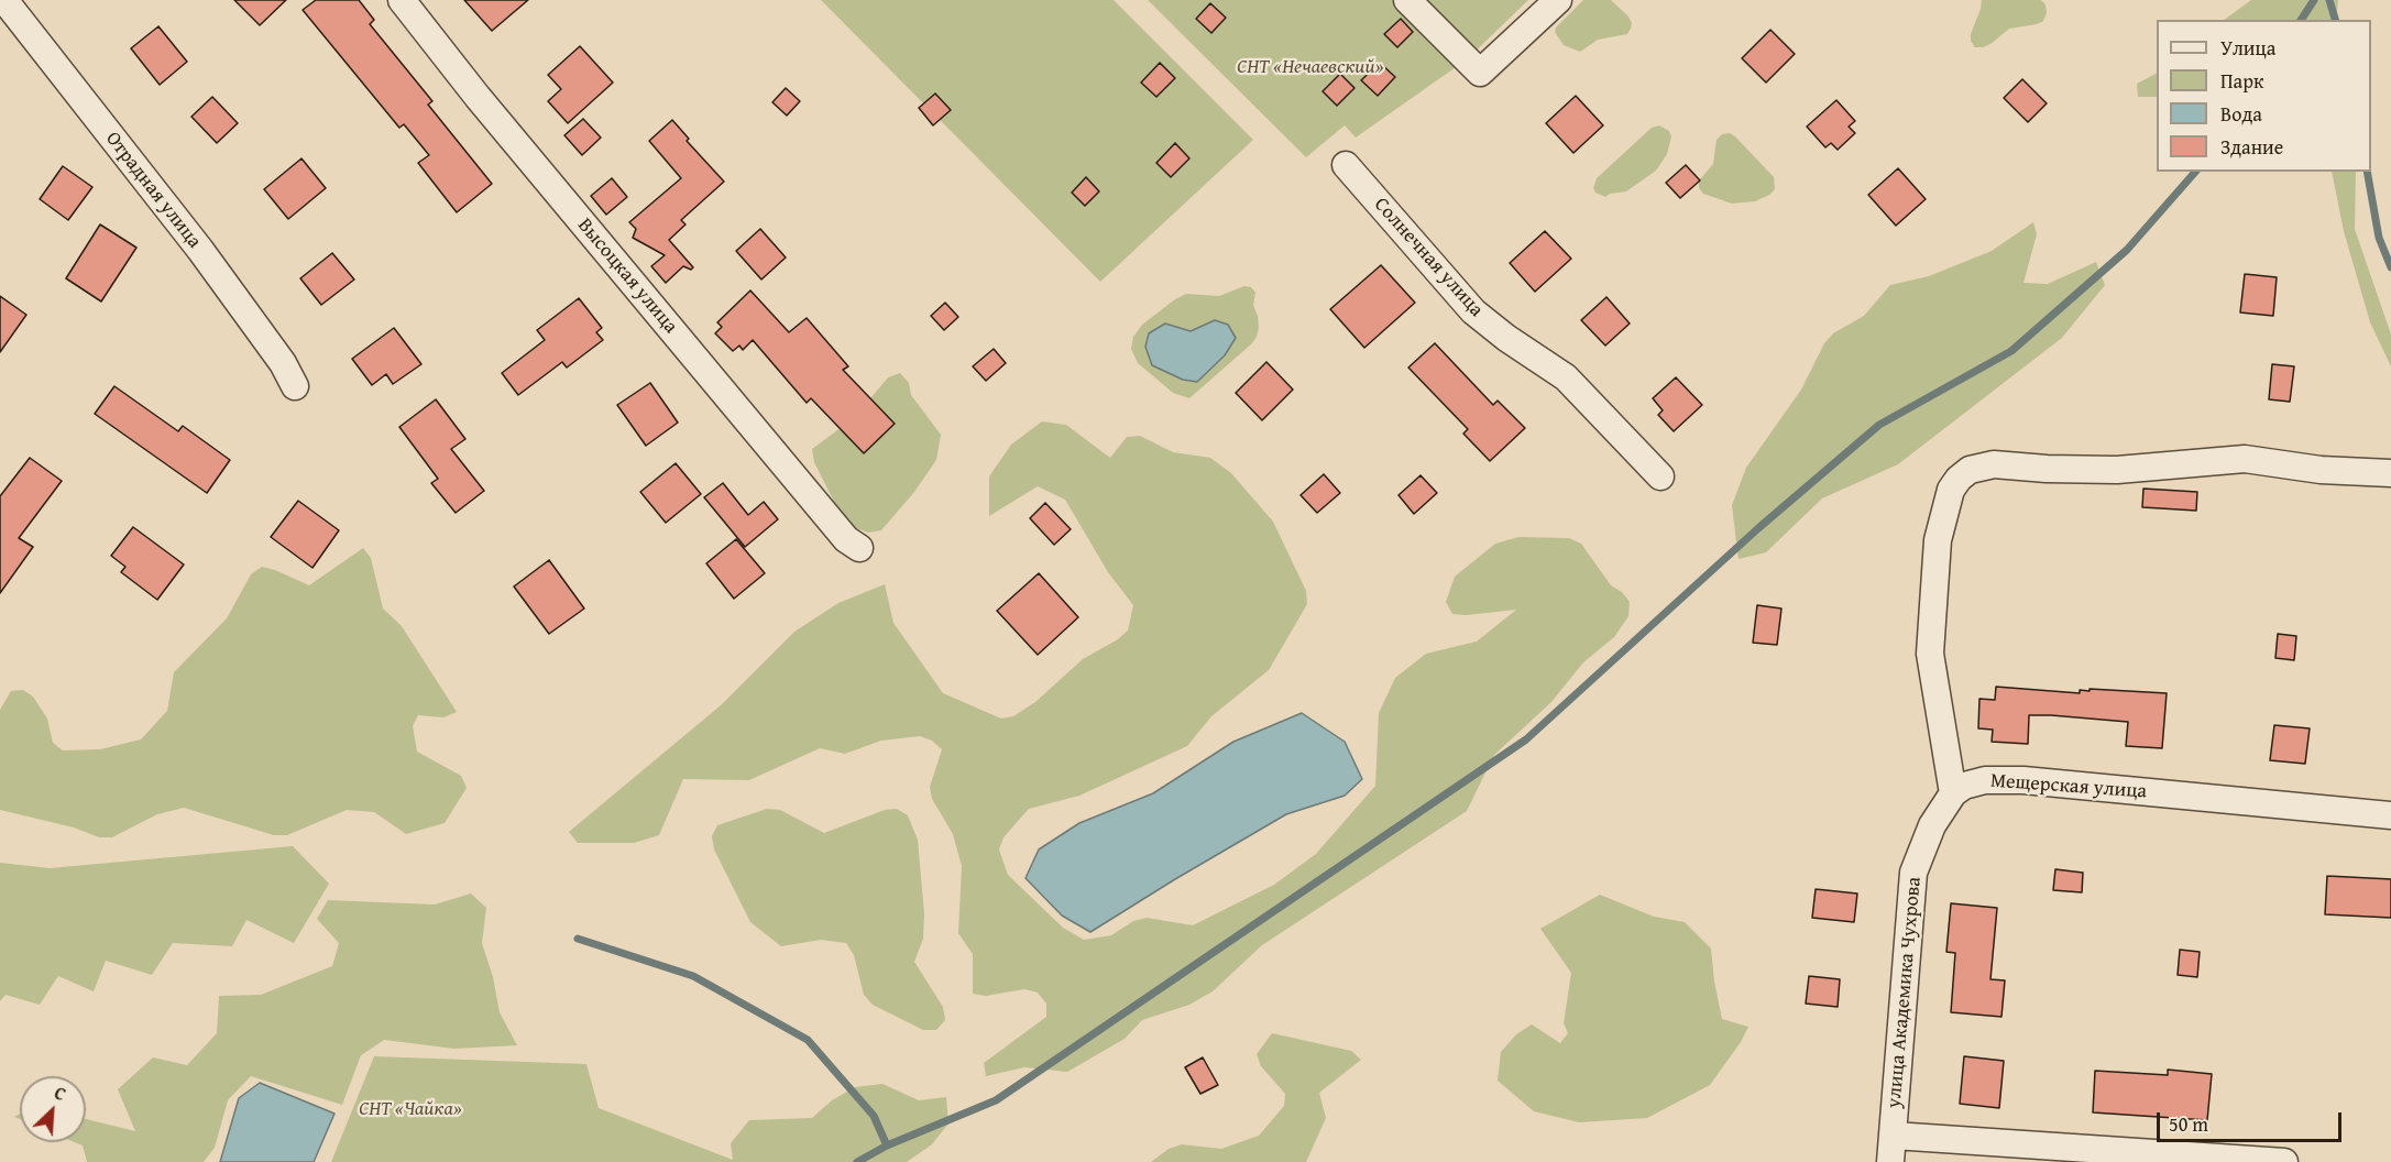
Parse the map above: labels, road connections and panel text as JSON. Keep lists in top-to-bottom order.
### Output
{
  "streets": {
    "street": [
      "Отрадная улица",
      "Солнечная улица",
      "Высоцкая улица",
      "Мещерская улица",
      "улица Академика Чухрова"
    ]
  },
  "crossings": [
    ["Мещерская улица", "улица Академика Чухрова"]
  ],
  "parks": ["СНТ «Нечаевский»", "СНТ «Чайка»"],
  "legend": [
    "Улица",
    "Парк",
    "Вода",
    "Здание"
  ],
  "scale_bar": "50 m",
  "north": "top right"
}
